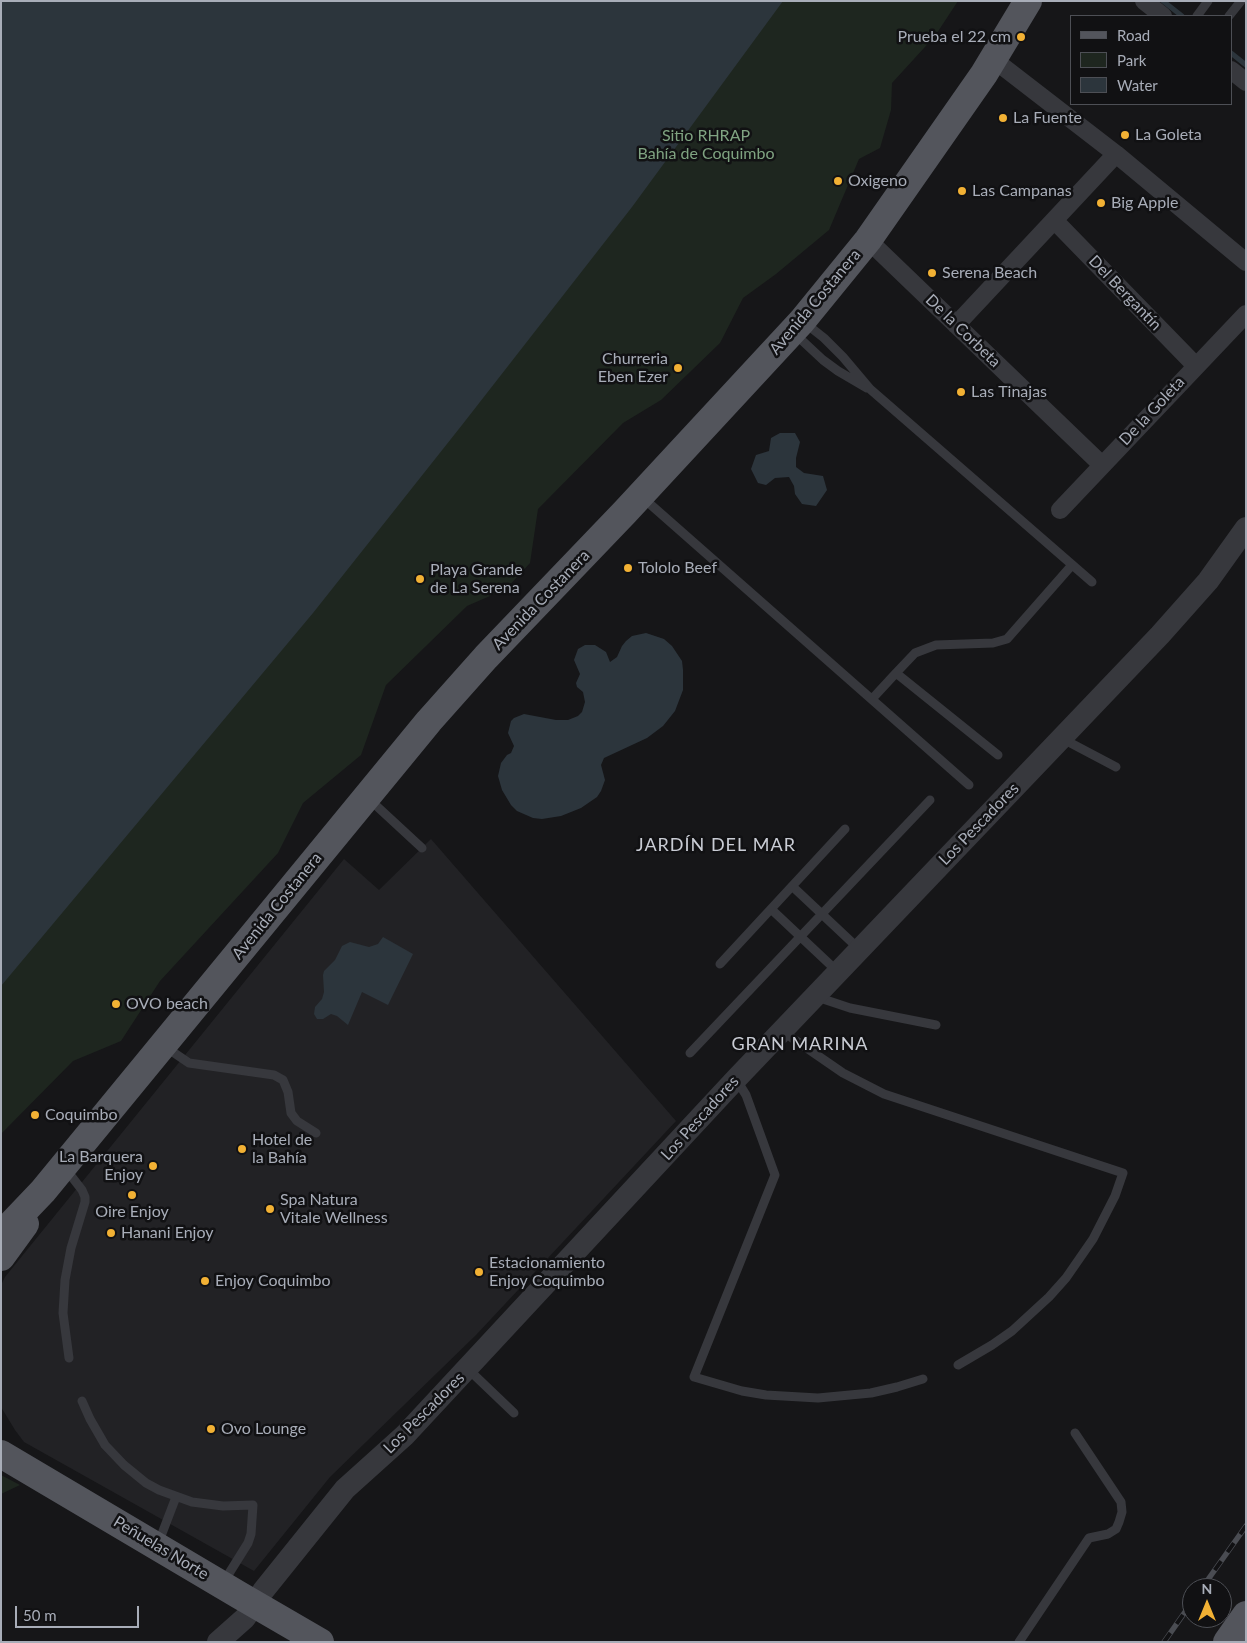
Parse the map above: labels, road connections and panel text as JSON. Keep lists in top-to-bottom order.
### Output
{
  "streets": {
    "main road": ["Avenida Costanera", "Peñuelas Norte"],
    "street": [
      "Del Bergantín",
      "De la Corbeta",
      "De la Goleta",
      "Los Pescadores"
    ]
  },
  "crossings": [
    ["Del Bergantín", "De la Goleta"],
    ["Avenida Costanera", "De la Corbeta"],
    ["De la Corbeta", "De la Goleta"],
    ["Los Pescadores", "Peñuelas Norte"]
  ],
  "districts": ["JARDÍN DEL MAR", "GRAN MARINA"],
  "parks": ["Sitio RHRAP Bahía de Coquimbo"],
  "places": [
    "Prueba el 22 cm",
    "La Fuente",
    "La Goleta",
    "Oxigeno",
    "Las Campanas",
    "Big Apple",
    "Serena Beach",
    "Churreria Eben Ezer",
    "Las Tinajas",
    "Tololo Beef",
    "Playa Grande de La Serena",
    "OVO beach",
    "Coquimbo",
    "Hotel de la Bahía",
    "La Barquera Enjoy",
    "Oire Enjoy",
    "Spa Natura Vitale Wellness",
    "Hanani Enjoy",
    "Estacionamiento Enjoy Coquimbo",
    "Enjoy Coquimbo",
    "Ovo Lounge"
  ],
  "legend": ["Road", "Park", "Water"],
  "scale_bar": "50 m",
  "north": "top"
}
